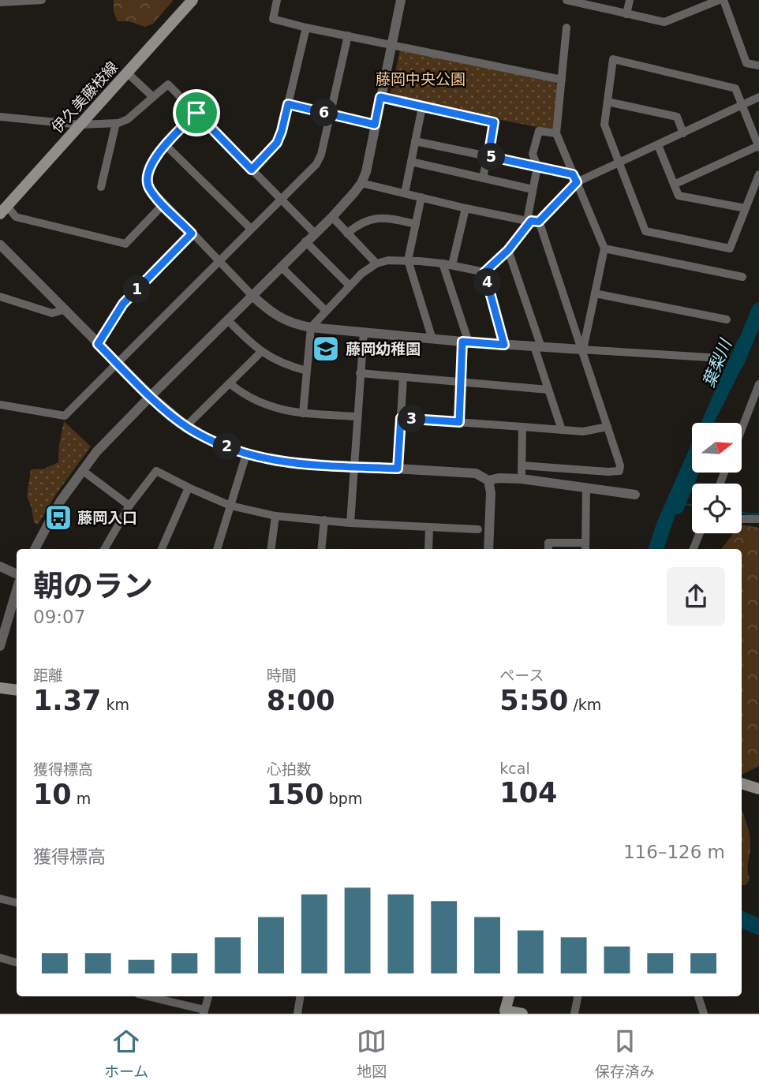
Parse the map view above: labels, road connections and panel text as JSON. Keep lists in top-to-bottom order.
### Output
{
  "streets": {
    "main road": ["伊久美藤枝線"]
  },
  "water": ["葉梨川"],
  "parks": ["藤岡中央公園"],
  "places": {
    "school or university": ["藤岡幼稚園"],
    "bus stop": ["藤岡入口"]
  },
  "north": "right",
  "page": {
    "pins": [
      "6",
      "5",
      "4",
      "1",
      "3",
      "2"
    ],
    "heading": ["朝のラン", "09:07"],
    "stats": [
      ["距離", "1.37 km"],
      ["時間", "8:00"],
      ["ペース", "5:50 /km"],
      ["獲得標高", "10 m"],
      ["心拍数", "150 bpm"],
      ["kcal", "104"]
    ],
    "chart": ["獲得標高", "116–126 m"],
    "tabs": ["ホーム", "地図", "保存済み"]
  }
}
